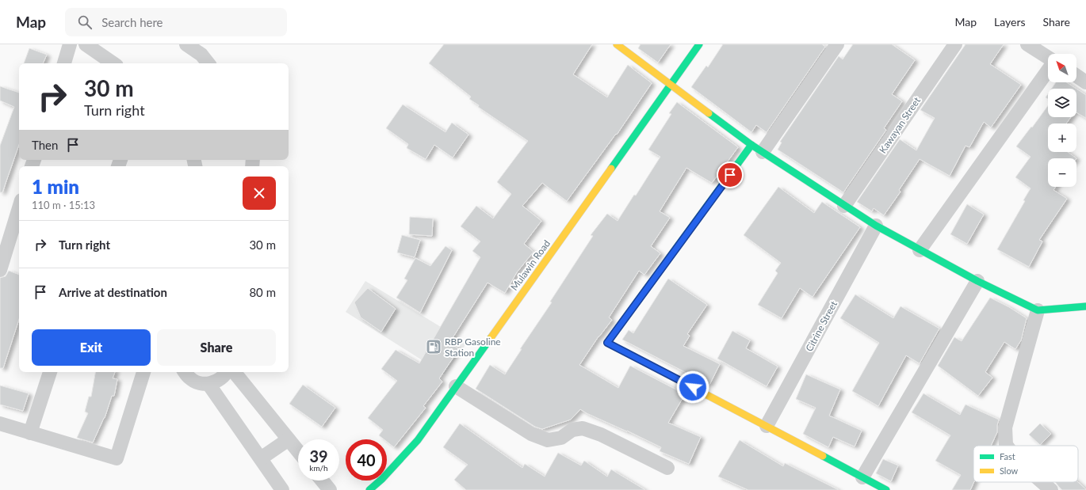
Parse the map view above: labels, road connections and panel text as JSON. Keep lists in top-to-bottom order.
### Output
{
  "streets": {
    "street": ["Kawayan Street", "Mulawin Road", "Citrine Street"]
  },
  "places": {
    "fuel station": ["RBP Gasoline Station"]
  },
  "legend": ["Fast", "Slow"],
  "north": "top left",
  "page": {
    "header": "Map",
    "search": "Search here",
    "nav": ["Map", "Layers", "Share"],
    "map_buttons": ["+", "−"],
    "turn": ["30 m", "Turn right"],
    "then": "Then",
    "heading": ["1 min", "110 m · 15:13"],
    "list": [
      {
        "name": "Turn right",
        "value": "30 m"
      },
      {
        "name": "Arrive at destination",
        "value": "80 m"
      }
    ],
    "buttons": ["Exit", "Share"],
    "speed": "39 km/h",
    "limit": "40"
  }
}
